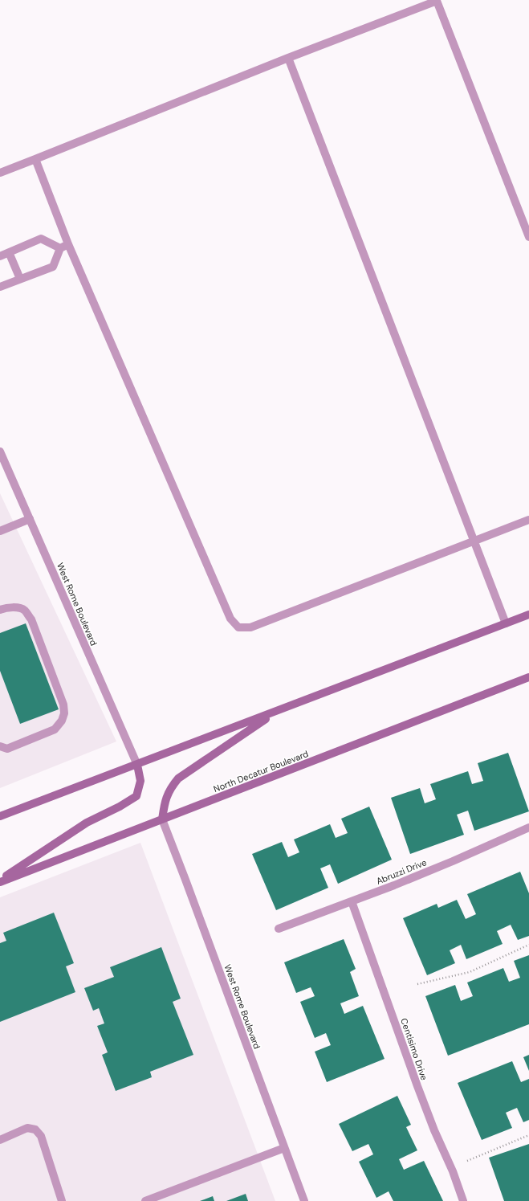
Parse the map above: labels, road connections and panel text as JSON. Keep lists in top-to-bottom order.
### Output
{
  "streets": {
    "main road": ["North Decatur Boulevard"],
    "street": ["West Rome Boulevard", "Abruzzi Drive", "Centisimo Drive"]
  },
  "crossings": [
    ["West Rome Boulevard", "North Decatur Boulevard"],
    ["Abruzzi Drive", "Centisimo Drive"]
  ]
}
